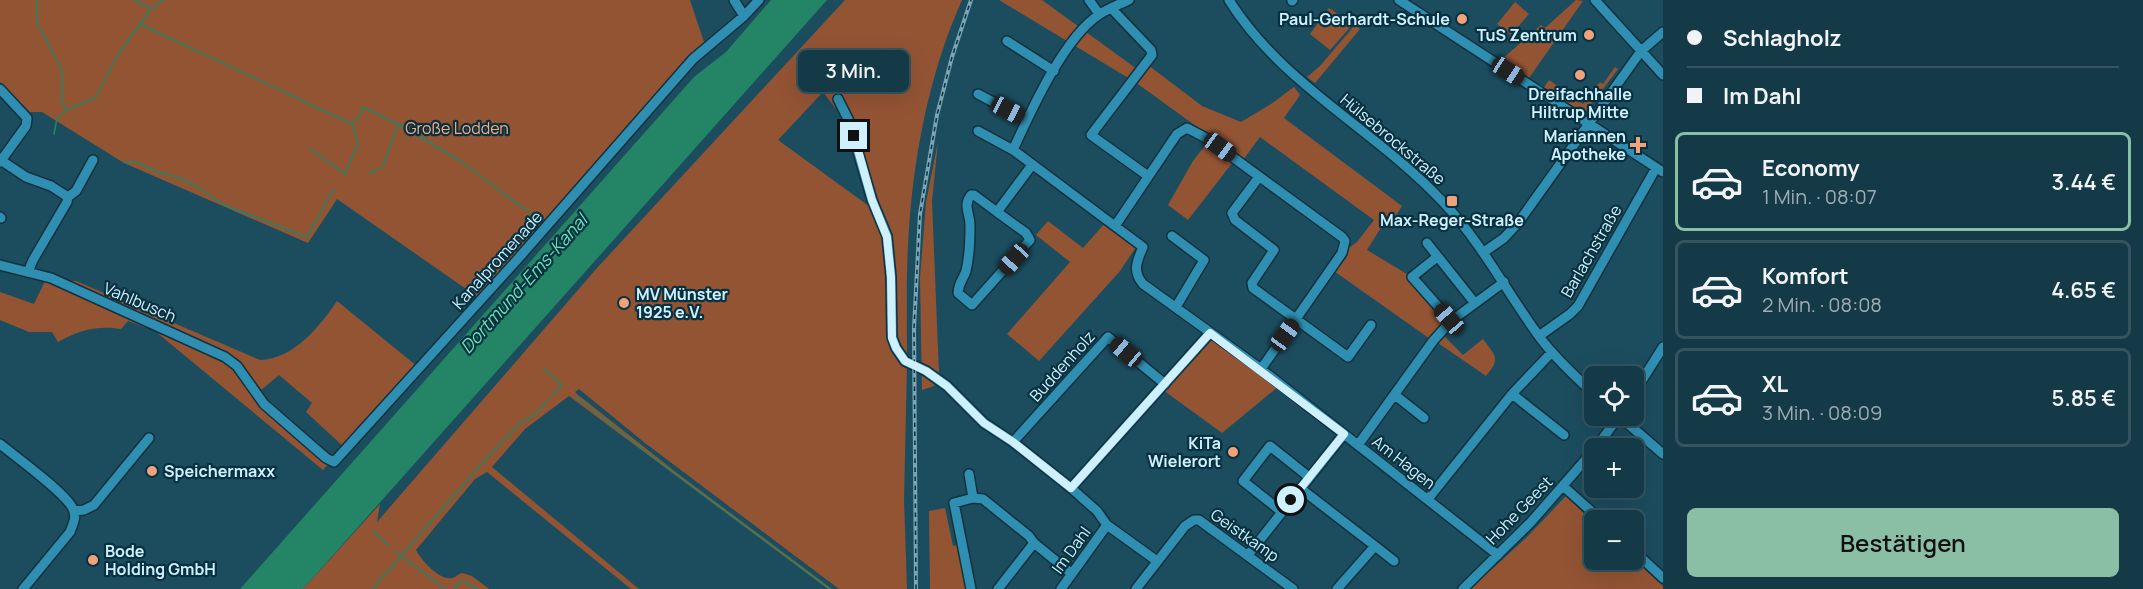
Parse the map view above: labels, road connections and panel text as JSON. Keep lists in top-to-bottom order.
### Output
{
  "streets": {
    "street": [
      "Hülsebrockstraße",
      "Barlachstraße",
      "Kanalpromenade",
      "Vahlbusch",
      "Buddenholz",
      "Am Hagen",
      "Hohe Geest",
      "Geistkamp",
      "Im Dahl"
    ]
  },
  "crossings": [
    ["Hülsebrockstraße", "Barlachstraße"],
    ["Kanalpromenade", "Vahlbusch"],
    ["Buddenholz", "Im Dahl"],
    ["Am Hagen", "Hohe Geest"]
  ],
  "water": ["Dortmund-Ems-Kanal"],
  "parks": ["Große Lodden"],
  "places": {
    "other": [
      "Paul-Gerhardt-Schule",
      "TuS Zentrum",
      "Dreifachhalle Hiltrup Mitte",
      "MV Münster 1925 e.V.",
      "KiTa Wielerort",
      "Speichermaxx",
      "Bode Holding GmbH"
    ],
    "health": ["Mariannen Apotheke"],
    "transit": ["Max-Reger-Straße"]
  },
  "page": {
    "banner": ["Schlagholz", "Im Dahl"],
    "bubble": "3 Min.",
    "list": [
      {
        "name": "Economy",
        "note": "1 Min. · 08:07",
        "value": "3.44 €"
      },
      {
        "name": "Komfort",
        "note": "2 Min. · 08:08",
        "value": "4.65 €"
      },
      {
        "name": "XL",
        "note": "3 Min. · 08:09",
        "value": "5.85 €"
      }
    ],
    "map_buttons": ["+", "−"],
    "buttons": "Bestätigen"
  }
}
